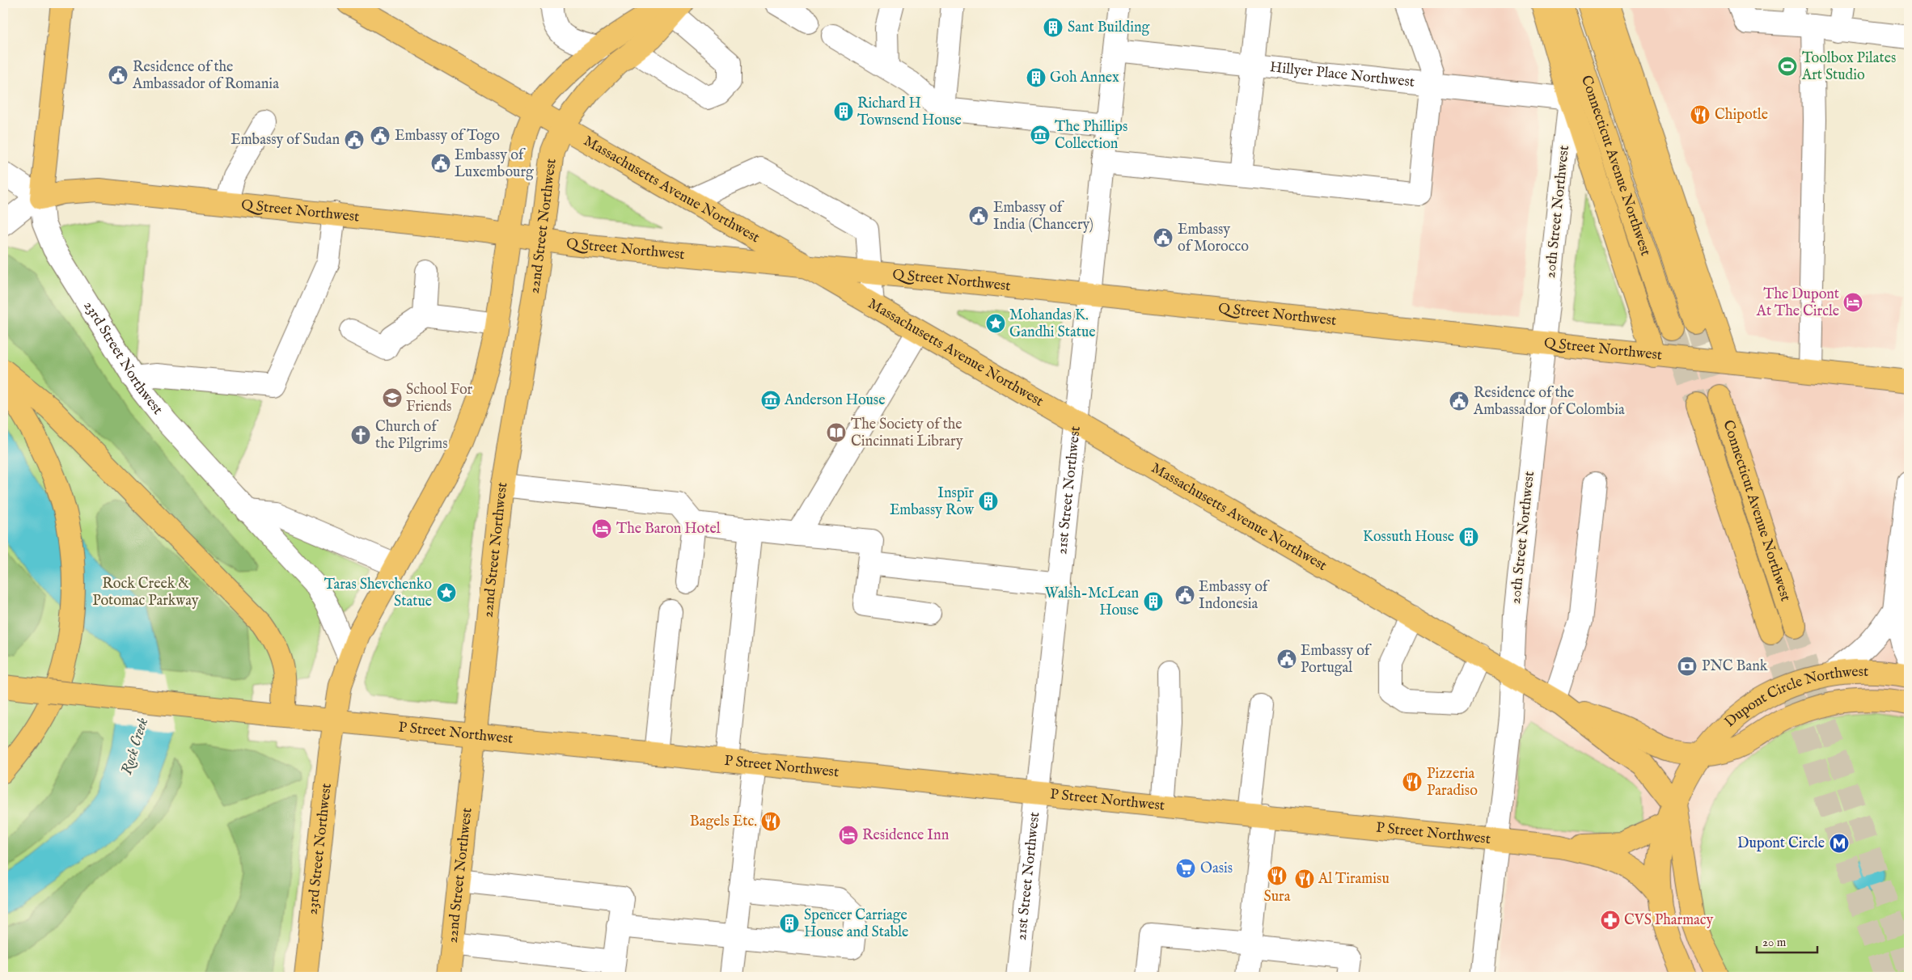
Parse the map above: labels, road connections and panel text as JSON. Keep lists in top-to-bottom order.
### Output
{
  "streets": {
    "main road": [
      "Connecticut Avenue Northwest",
      "Massachusetts Avenue Northwest",
      "Q Street Northwest",
      "22nd Street Northwest",
      "23rd Street Northwest",
      "Dupont Circle Northwest",
      "P Street Northwest"
    ],
    "street": ["Hillyer Place Northwest", "20th Street Northwest", "21st Street Northwest"]
  },
  "crossings": [
    ["Hillyer Place Northwest", "20th Street Northwest"],
    ["Hillyer Place Northwest", "21st Street Northwest"],
    ["Massachusetts Avenue Northwest", "Q Street Northwest"],
    ["Massachusetts Avenue Northwest", "20th Street Northwest"],
    ["Massachusetts Avenue Northwest", "22nd Street Northwest"],
    ["Massachusetts Avenue Northwest", "21st Street Northwest"],
    ["Massachusetts Avenue Northwest", "Dupont Circle Northwest"],
    ["Massachusetts Avenue Northwest", "P Street Northwest"],
    ["Q Street Northwest", "20th Street Northwest"],
    ["Q Street Northwest", "22nd Street Northwest"],
    ["Q Street Northwest", "23rd Street Northwest"],
    ["Q Street Northwest", "21st Street Northwest"],
    ["20th Street Northwest", "P Street Northwest"],
    ["22nd Street Northwest", "P Street Northwest"],
    ["23rd Street Northwest", "P Street Northwest"],
    ["21st Street Northwest", "P Street Northwest"],
    ["Dupont Circle Northwest", "P Street Northwest"]
  ],
  "water": ["Rock Creek"],
  "parks": ["Rock Creek & Potomac Parkway"],
  "places": {
    "building": [
      "Sant Building",
      "Goh Annex",
      "Richard H Townsend House",
      "Inspīr Embassy Row",
      "Kossuth House",
      "Walsh-McLean House",
      "Spencer Carriage House and Stable"
    ],
    "sports": ["Toolbox Pilates Art Studio"],
    "public building": [
      "Residence of the Ambassador of Romania",
      "Embassy of Togo",
      "Embassy of Sudan",
      "Embassy of Luxembourg",
      "Embassy of India (Chancery)",
      "Embassy of Morocco",
      "Residence of the Ambassador of Colombia",
      "Embassy of Indonesia",
      "Embassy of Portugal"
    ],
    "restaurant": [
      "Chipotle",
      "Pizzeria Paradiso",
      "Bagels Etc.",
      "Sura",
      "Al Tiramisu"
    ],
    "museum": ["The Phillips Collection", "Anderson House"],
    "hotel": ["The Dupont At The Circle", "The Baron Hotel", "Residence Inn"],
    "place": ["Mohandas K. Gandhi Statue", "Taras Shevchenko Statue"],
    "school or university": ["School For Friends"],
    "library": ["The Society of the Cincinnati Library"],
    "church": ["Church of the Pilgrims"],
    "bank": ["PNC Bank"],
    "metro station": ["Dupont Circle"],
    "supermarket": ["Oasis"],
    "pharmacy": ["CVS Pharmacy"]
  },
  "scale_bar": "20 m"
}
